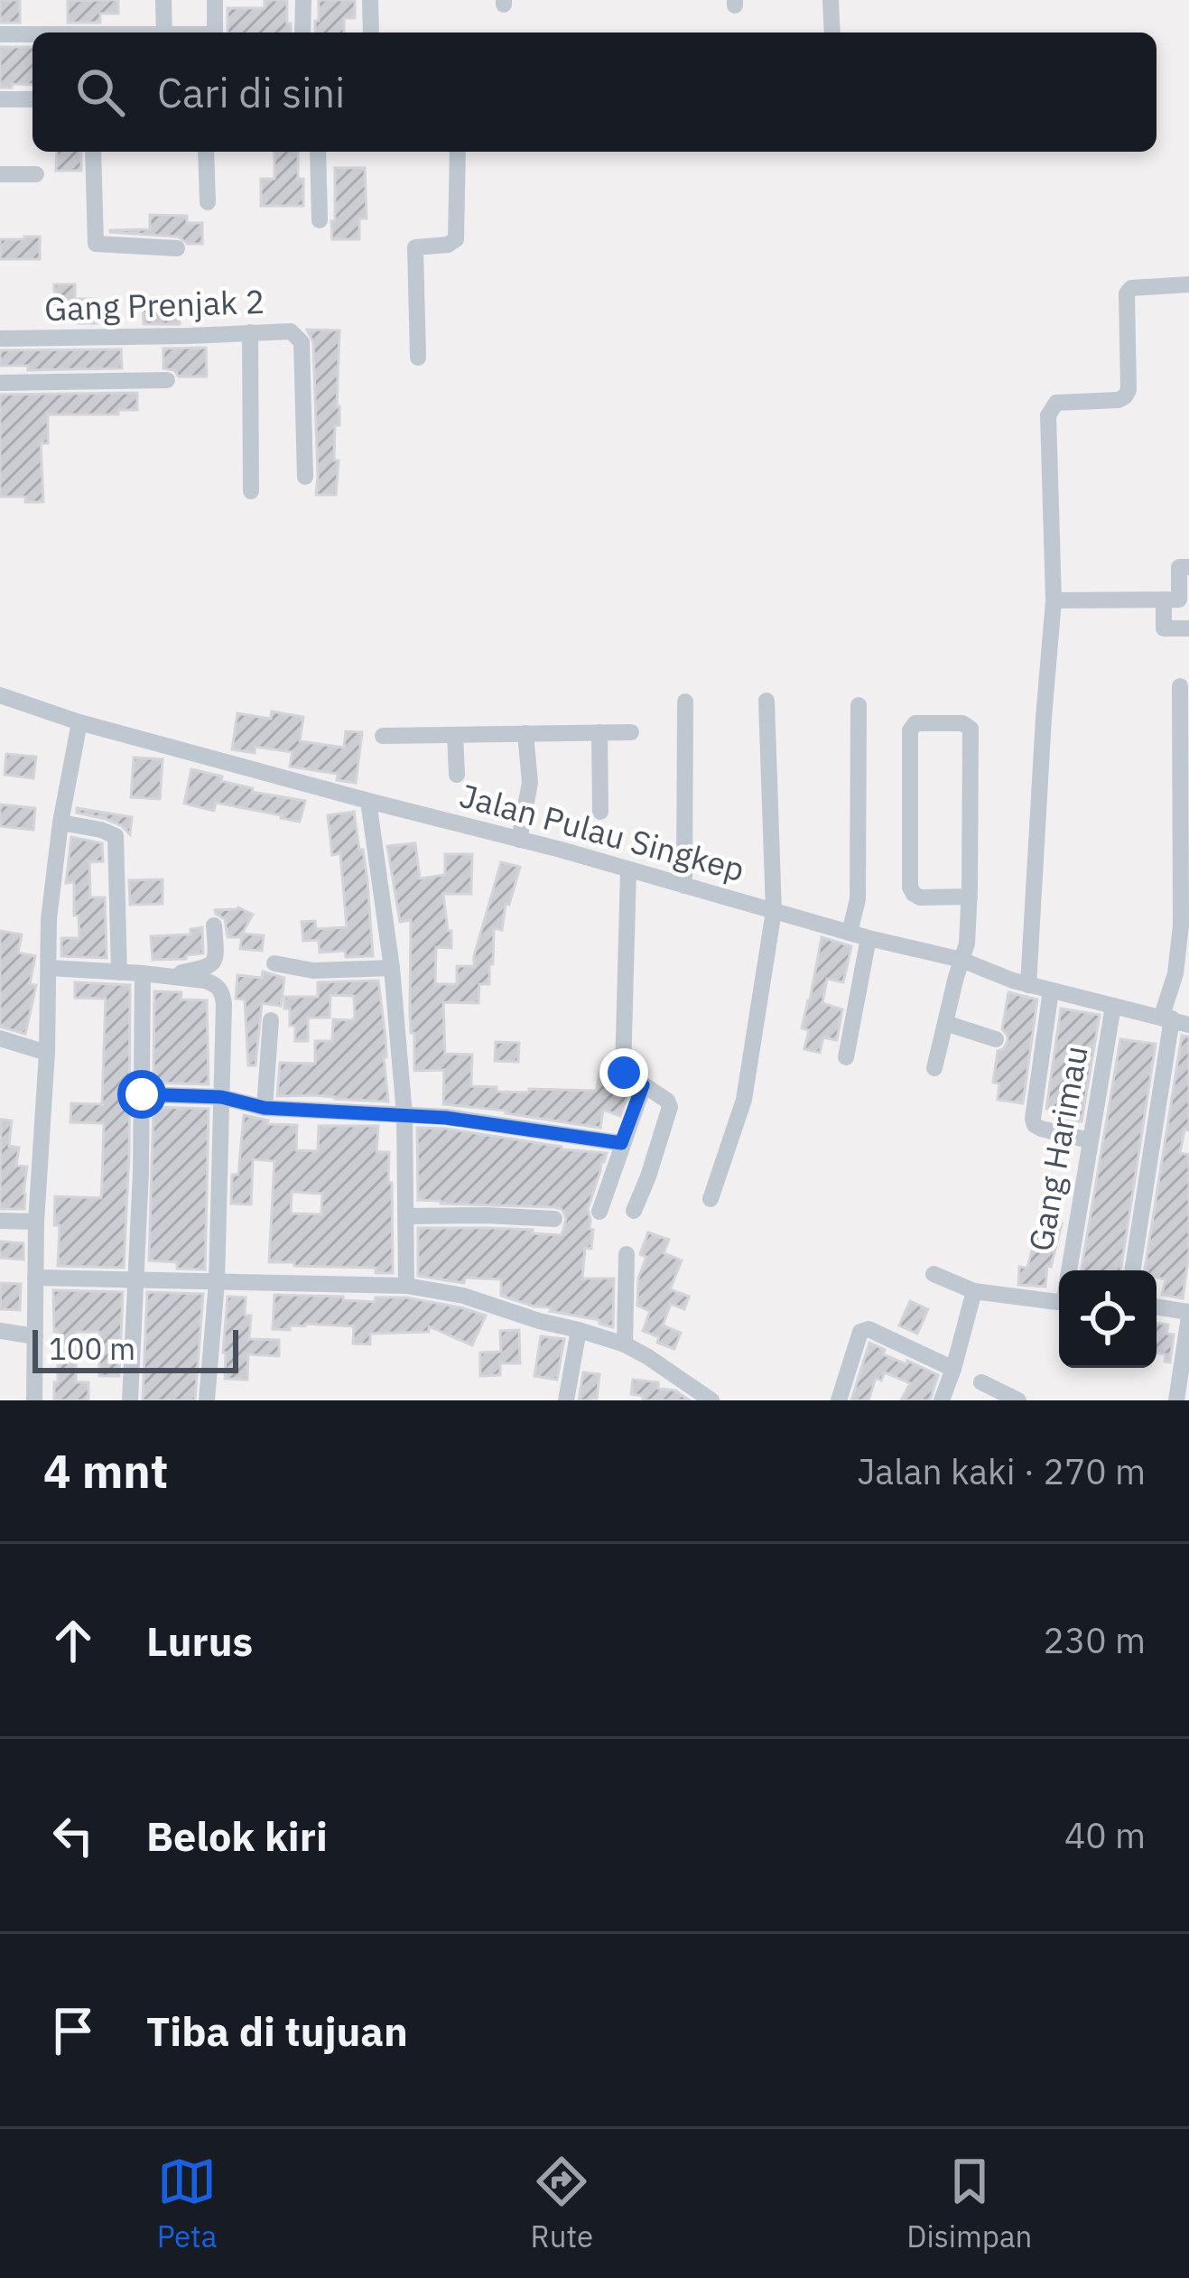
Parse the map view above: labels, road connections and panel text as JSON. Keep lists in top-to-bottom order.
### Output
{
  "streets": {
    "street": ["Gang Prenjak 2", "Jalan Pulau Singkep", "Gang Harimau"]
  },
  "crossings": [
    ["Jalan Pulau Singkep", "Gang Harimau"]
  ],
  "scale_bar": "100 m",
  "page": {
    "search": "Cari di sini",
    "scale": "100 m",
    "heading": ["4 mnt", "Jalan kaki · 270 m"],
    "list": [
      ["Lurus", "230 m"],
      ["Belok kiri", "40 m"],
      "Tiba di tujuan"
    ],
    "nav": ["Peta", "Rute", "Disimpan"]
  }
}
